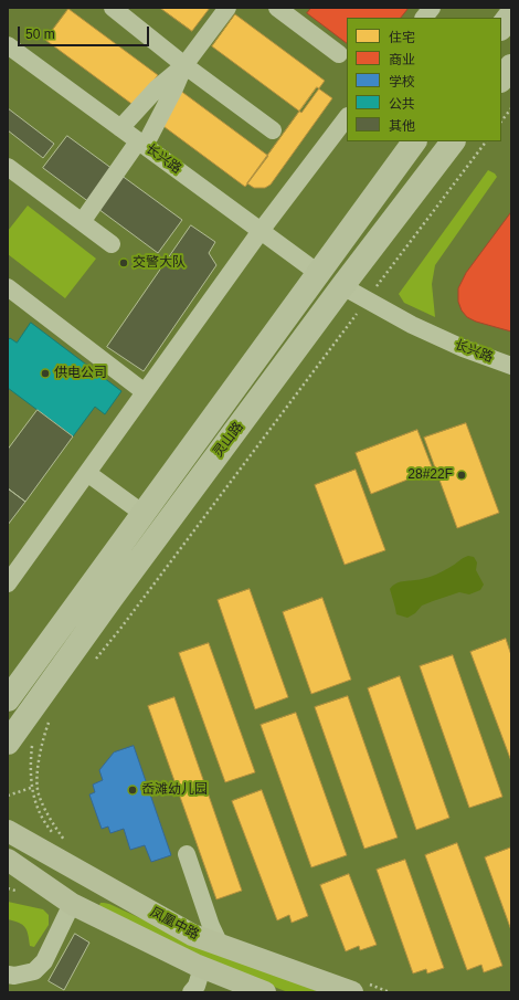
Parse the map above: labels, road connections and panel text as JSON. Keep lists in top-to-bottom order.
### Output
{
  "streets": {
    "highway": ["灵山路"],
    "main road": ["凤凰中路"],
    "street": ["长兴路"]
  },
  "crossings": [
    ["长兴路", "灵山路"]
  ],
  "places": [
    "交警大队",
    "供电公司",
    "28#22F",
    "岙滩幼儿园"
  ],
  "legend": [
    "住宅",
    "商业",
    "学校",
    "公共",
    "其他"
  ],
  "scale_bar": "50 m"
}
